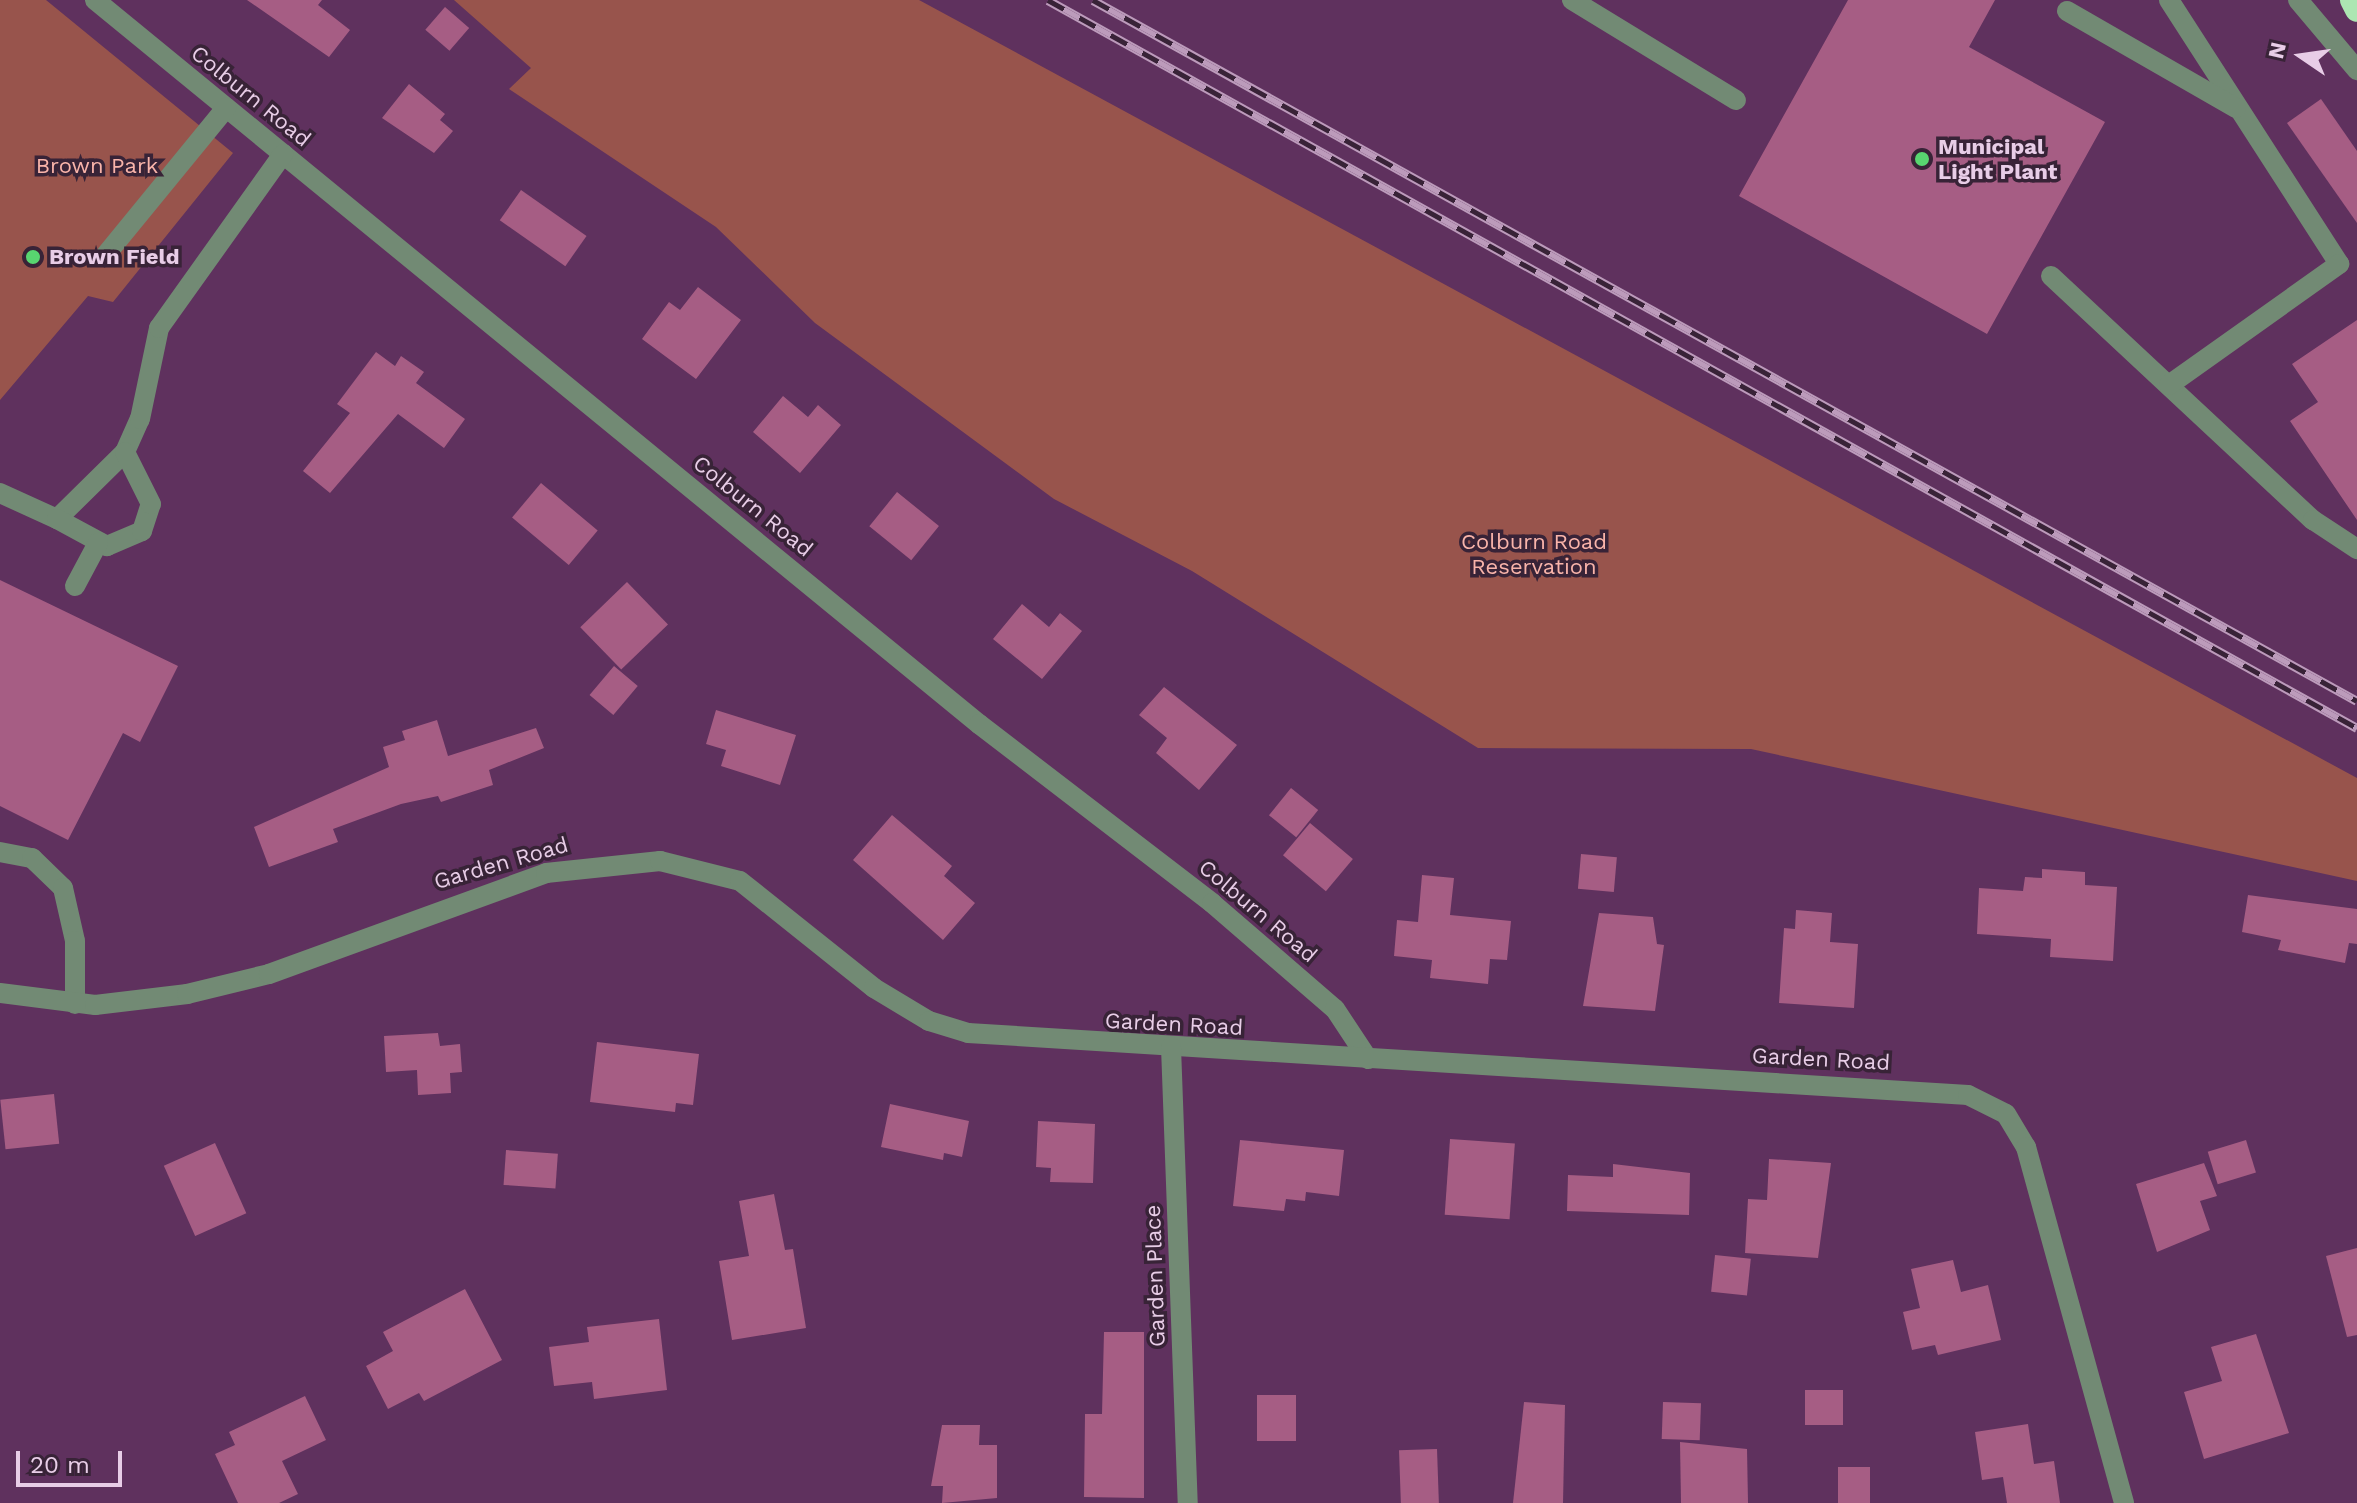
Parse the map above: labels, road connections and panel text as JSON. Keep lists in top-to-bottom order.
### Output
{
  "streets": {
    "street": ["Colburn Road", "Garden Road", "Garden Place"]
  },
  "crossings": [
    ["Colburn Road", "Garden Road"],
    ["Garden Road", "Garden Place"]
  ],
  "parks": ["Brown Park", "Colburn Road Reservation"],
  "places": ["Municipal Light Plant", "Brown Field"],
  "scale_bar": "20 m",
  "north": "left"
}
